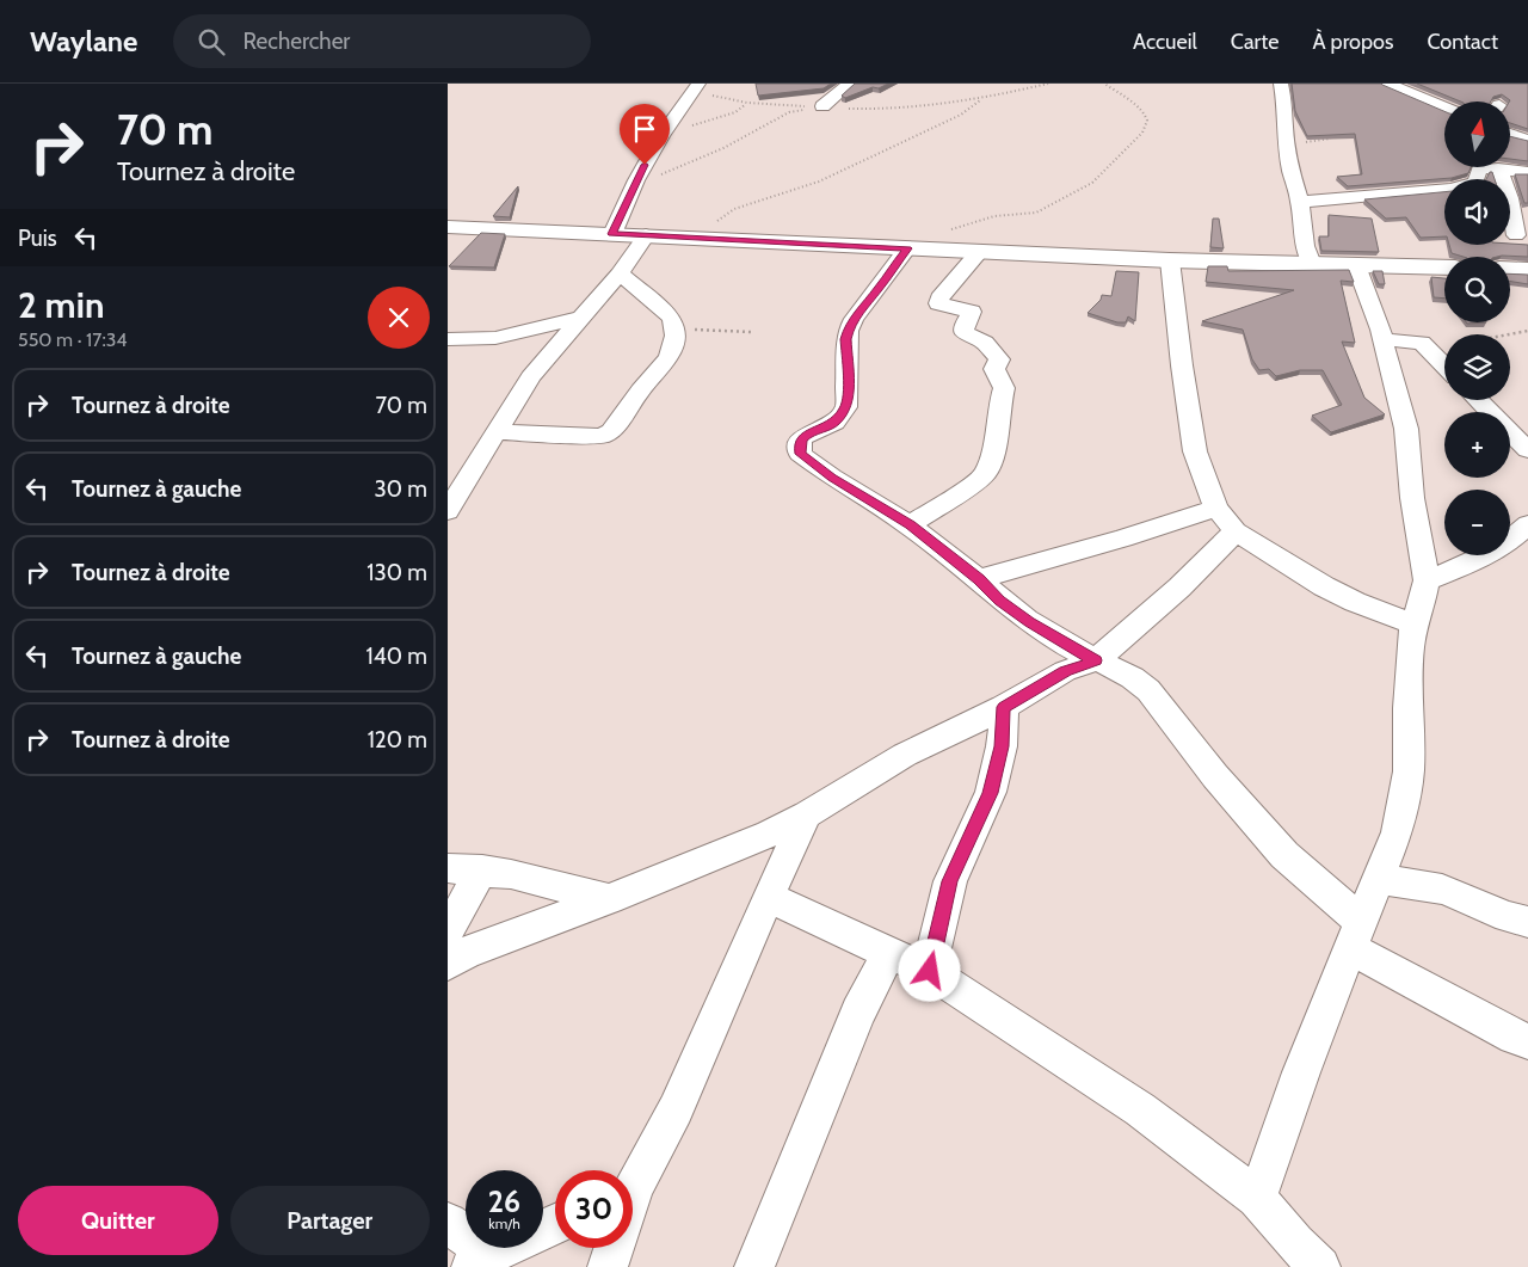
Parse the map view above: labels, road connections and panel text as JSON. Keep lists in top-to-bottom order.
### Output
{
  "north": "top",
  "page": {
    "header": "Waylane",
    "search": "Rechercher",
    "nav": [
      "Accueil",
      "Carte",
      "À propos",
      "Contact"
    ],
    "turn": ["70 m", "Tournez à droite"],
    "map_buttons": ["+", "−"],
    "then": "Puis",
    "heading": ["2 min", "550 m · 17:34"],
    "list": [
      {
        "name": "Tournez à droite",
        "value": "70 m"
      },
      {
        "name": "Tournez à gauche",
        "value": "30 m"
      },
      {
        "name": "Tournez à droite",
        "value": "130 m"
      },
      {
        "name": "Tournez à gauche",
        "value": "140 m"
      },
      {
        "name": "Tournez à droite",
        "value": "120 m"
      }
    ],
    "speed": "26 km/h",
    "limit": "30",
    "buttons": ["Quitter", "Partager"]
  }
}
